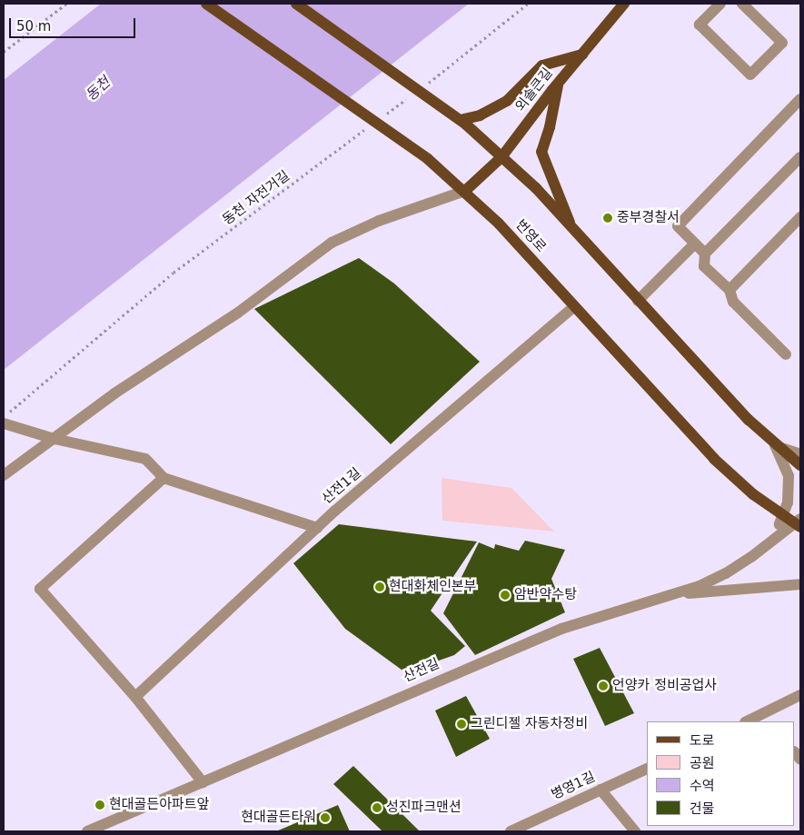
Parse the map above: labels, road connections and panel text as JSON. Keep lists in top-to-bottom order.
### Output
{
  "streets": {
    "main road": ["외솔큰길", "번영로"],
    "street": ["산전1길", "산전길", "병영1길"],
    "path": ["동천 자전거길"]
  },
  "crossings": [
    ["외솔큰길", "번영로"],
    ["번영로", "산전1길"],
    ["번영로", "산전길"]
  ],
  "water": ["동천"],
  "places": [
    "중부경찰서",
    "현대화체인본부",
    "암반약수탕",
    "언양카 정비공업사",
    "그린디젤 자동차정비",
    "현대골든아파트앞",
    "성진파크맨션",
    "현대골든타워"
  ],
  "legend": [
    "도로",
    "공원",
    "수역",
    "건물"
  ],
  "scale_bar": "50 m"
}
